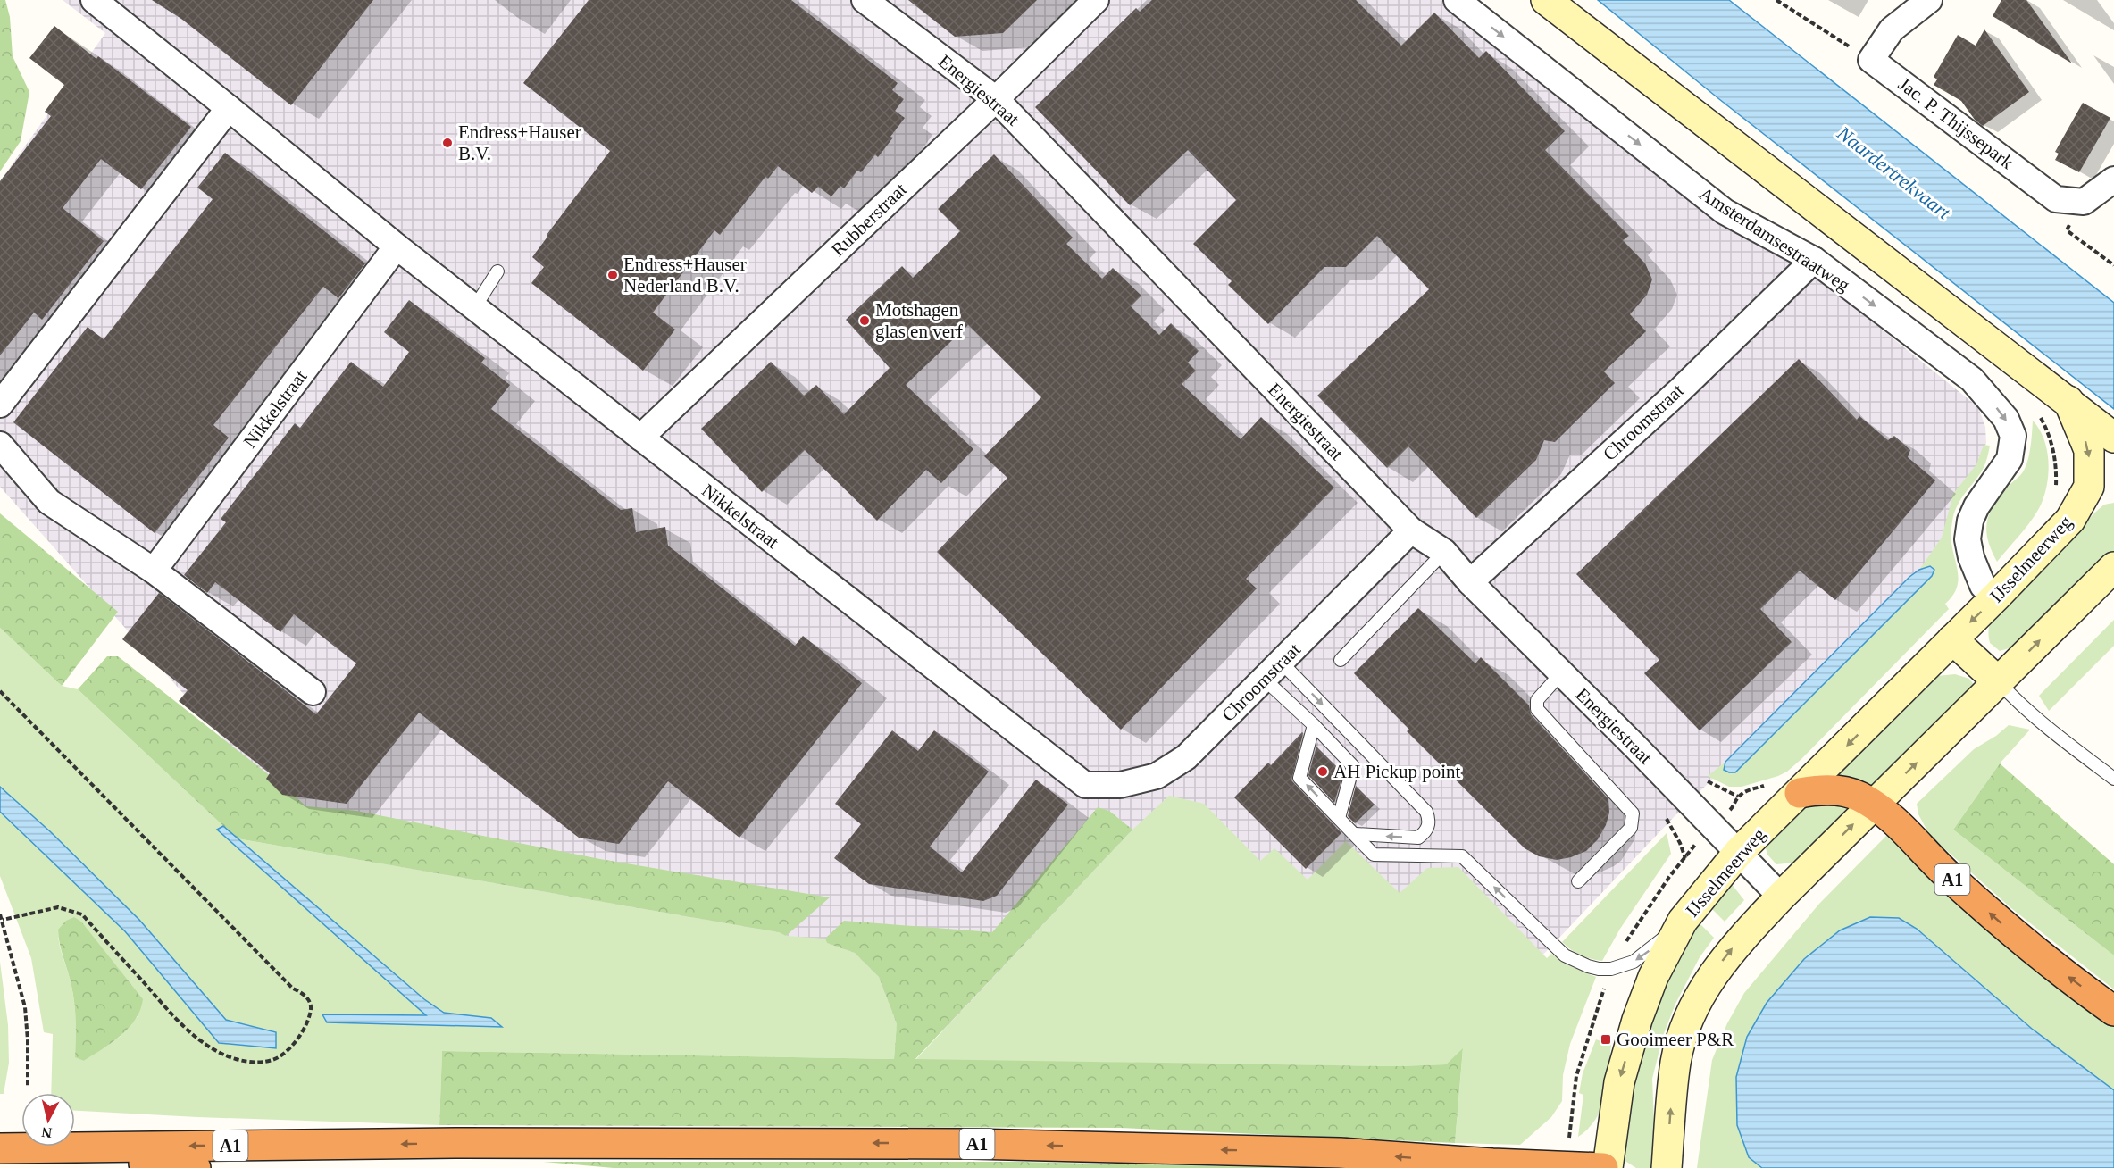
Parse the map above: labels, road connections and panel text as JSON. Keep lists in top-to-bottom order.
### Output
{
  "streets": {
    "highway": ["A1"],
    "street": [
      "Energiestraat",
      "Jac. P. Thijssepark",
      "Rubberstraat",
      "Amsterdamsestraatweg",
      "Nikkelstraat",
      "Chroomstraat",
      "IJsselmeerweg"
    ]
  },
  "crossings": [
    ["Energiestraat", "Rubberstraat"],
    ["Energiestraat", "Chroomstraat"],
    ["Energiestraat", "IJsselmeerweg"],
    ["Rubberstraat", "Nikkelstraat"],
    ["Amsterdamsestraatweg", "Chroomstraat"],
    ["Amsterdamsestraatweg", "IJsselmeerweg"],
    ["Nikkelstraat", "Chroomstraat"],
    ["IJsselmeerweg", "A1"]
  ],
  "water": ["Naardertrekvaart"],
  "places": {
    "other": [
      "Endress+Hauser B.V.",
      "Endress+Hauser Nederland B.V.",
      "Motshagen glas en verf",
      "AH Pickup point"
    ],
    "transit": ["Gooimeer P&R"]
  },
  "north": "bottom"
}
